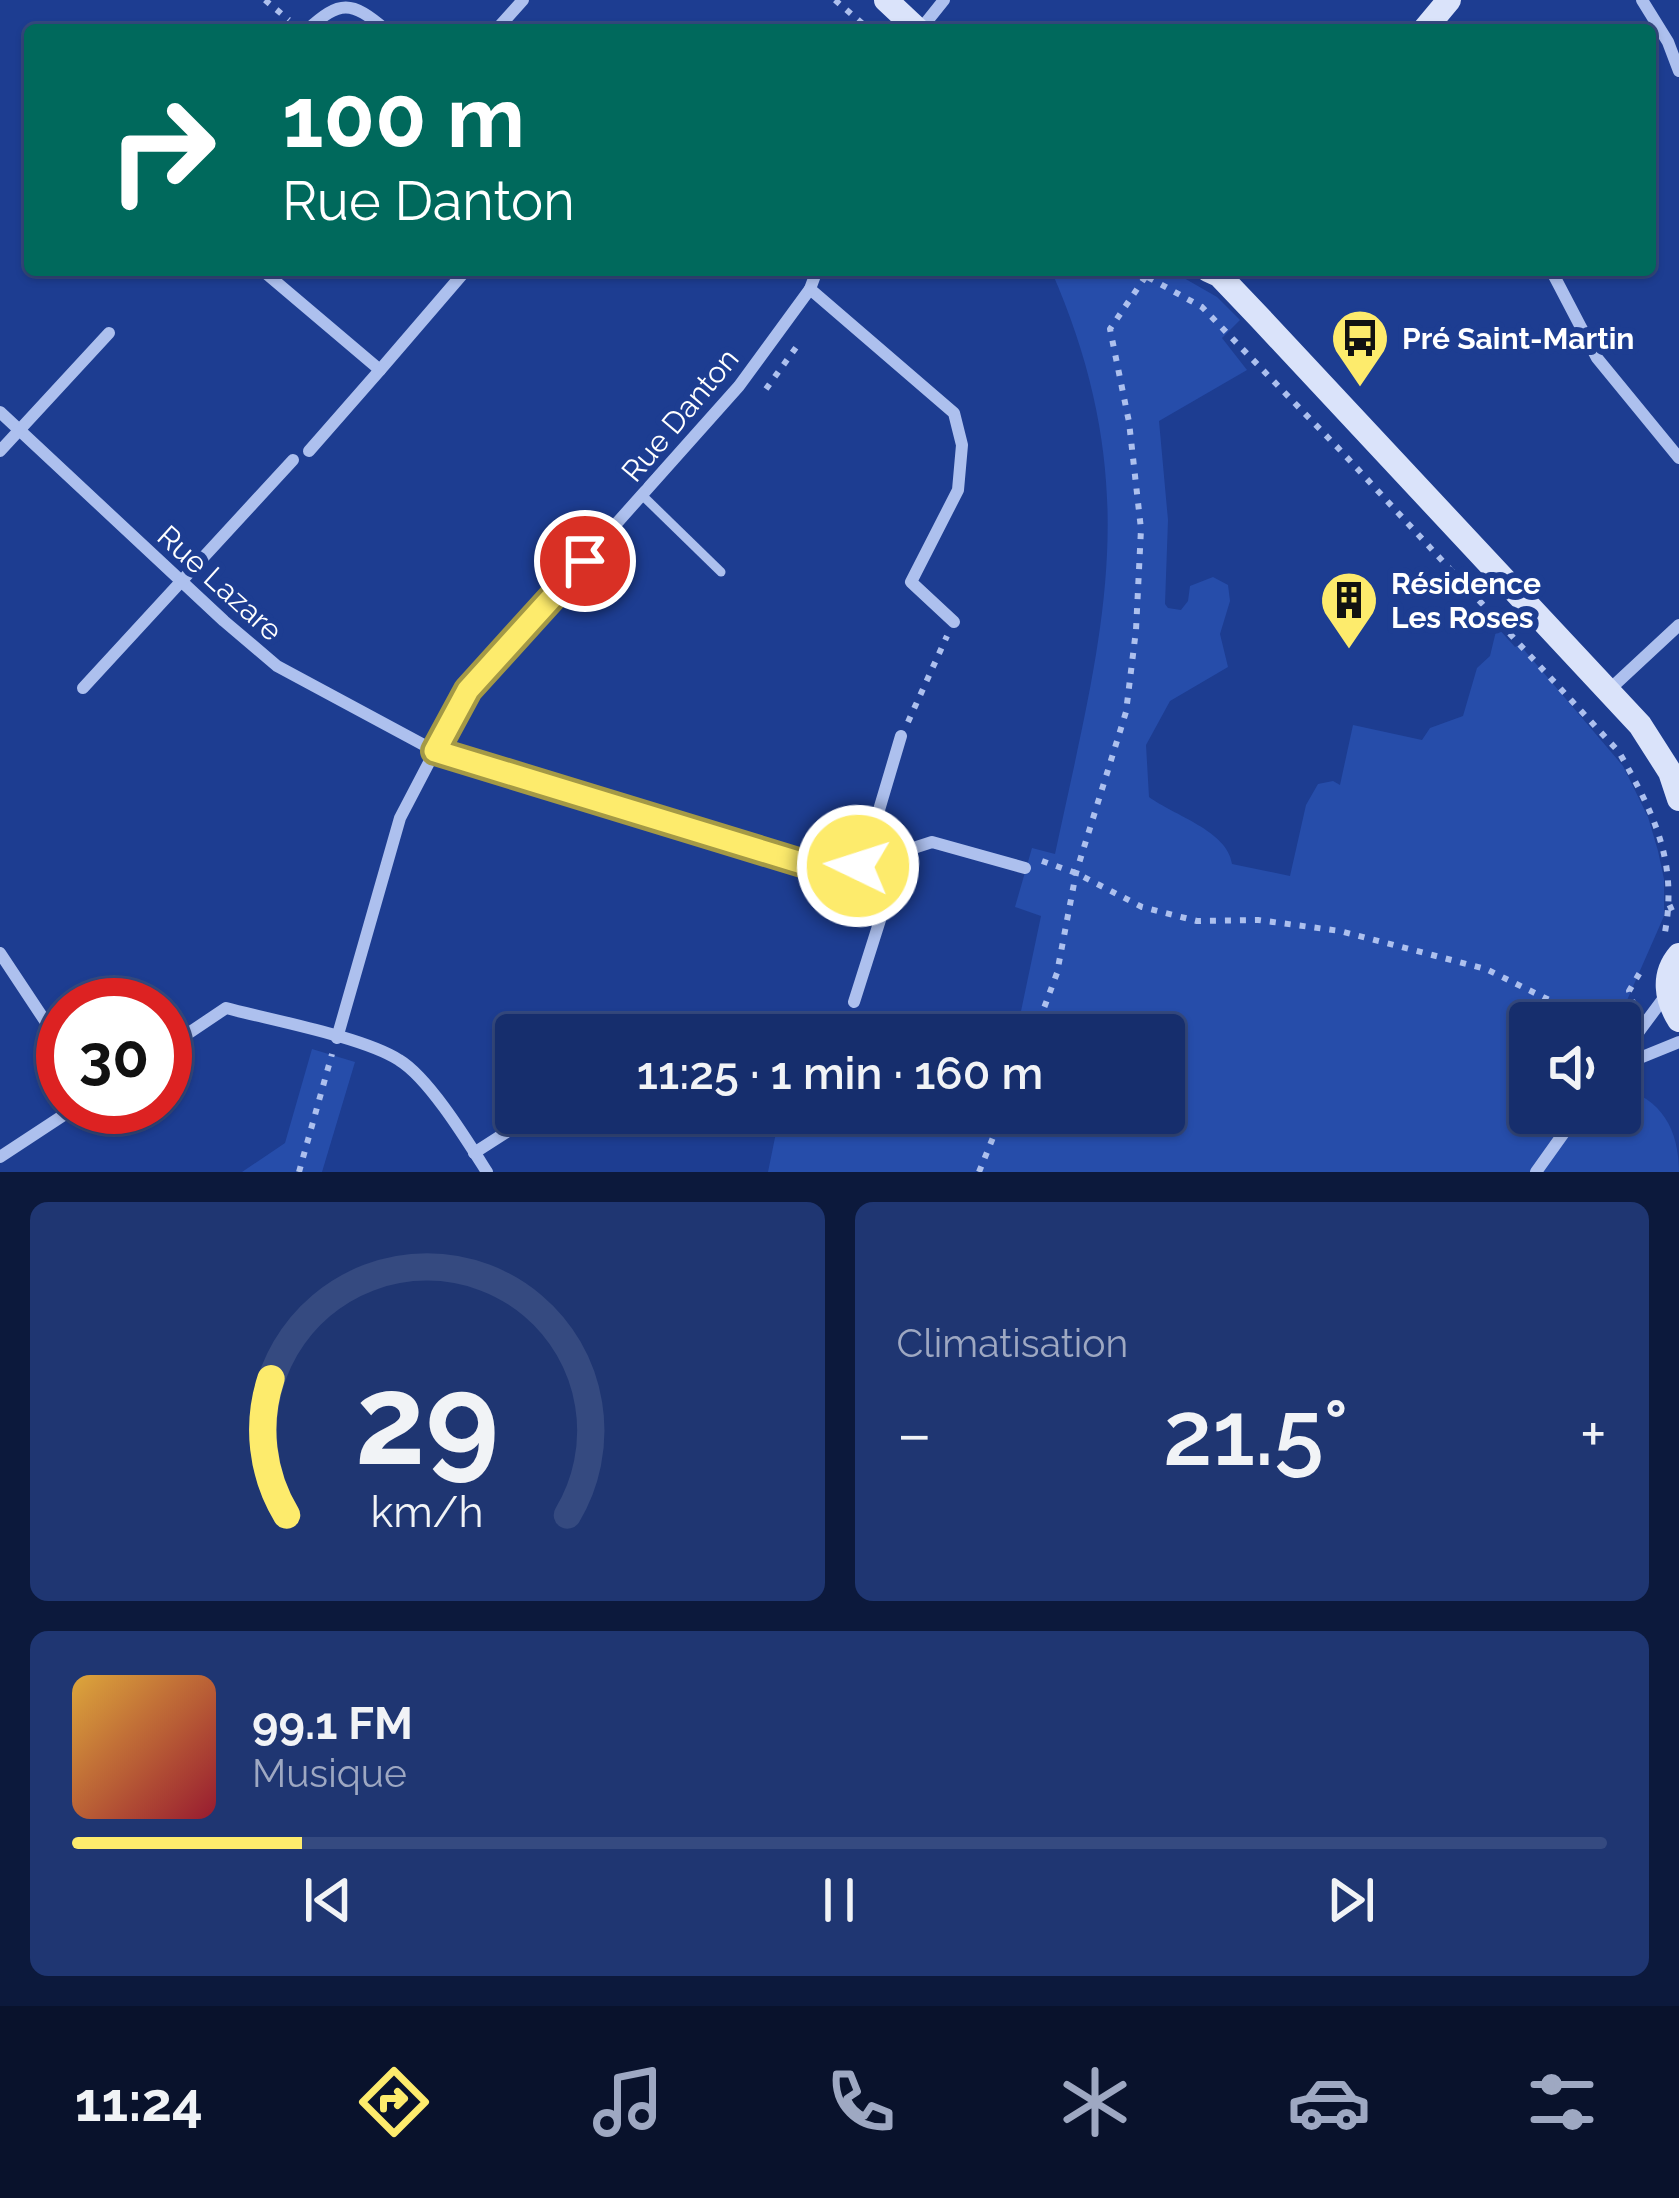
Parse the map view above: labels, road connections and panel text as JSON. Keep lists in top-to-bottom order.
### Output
{
  "streets": {
    "street": ["Rue Danton", "Rue Lazare"]
  },
  "crossings": [
    ["Rue Danton", "Rue Lazare"]
  ],
  "places": {
    "bus stop": ["Pré Saint-Martin"],
    "building": ["Résidence Les Roses"]
  },
  "page": {
    "turn": ["100 m", "Rue Danton"],
    "limit": "30",
    "trip": "11:25 · 1 min · 160 m",
    "tile": "Climatisation",
    "heat": ["−", "21.5°", "+"],
    "song": ["99.1 FM", "Musique"],
    "tabs": "11:24",
    "gauge": ["29", "km/h"]
  }
}
